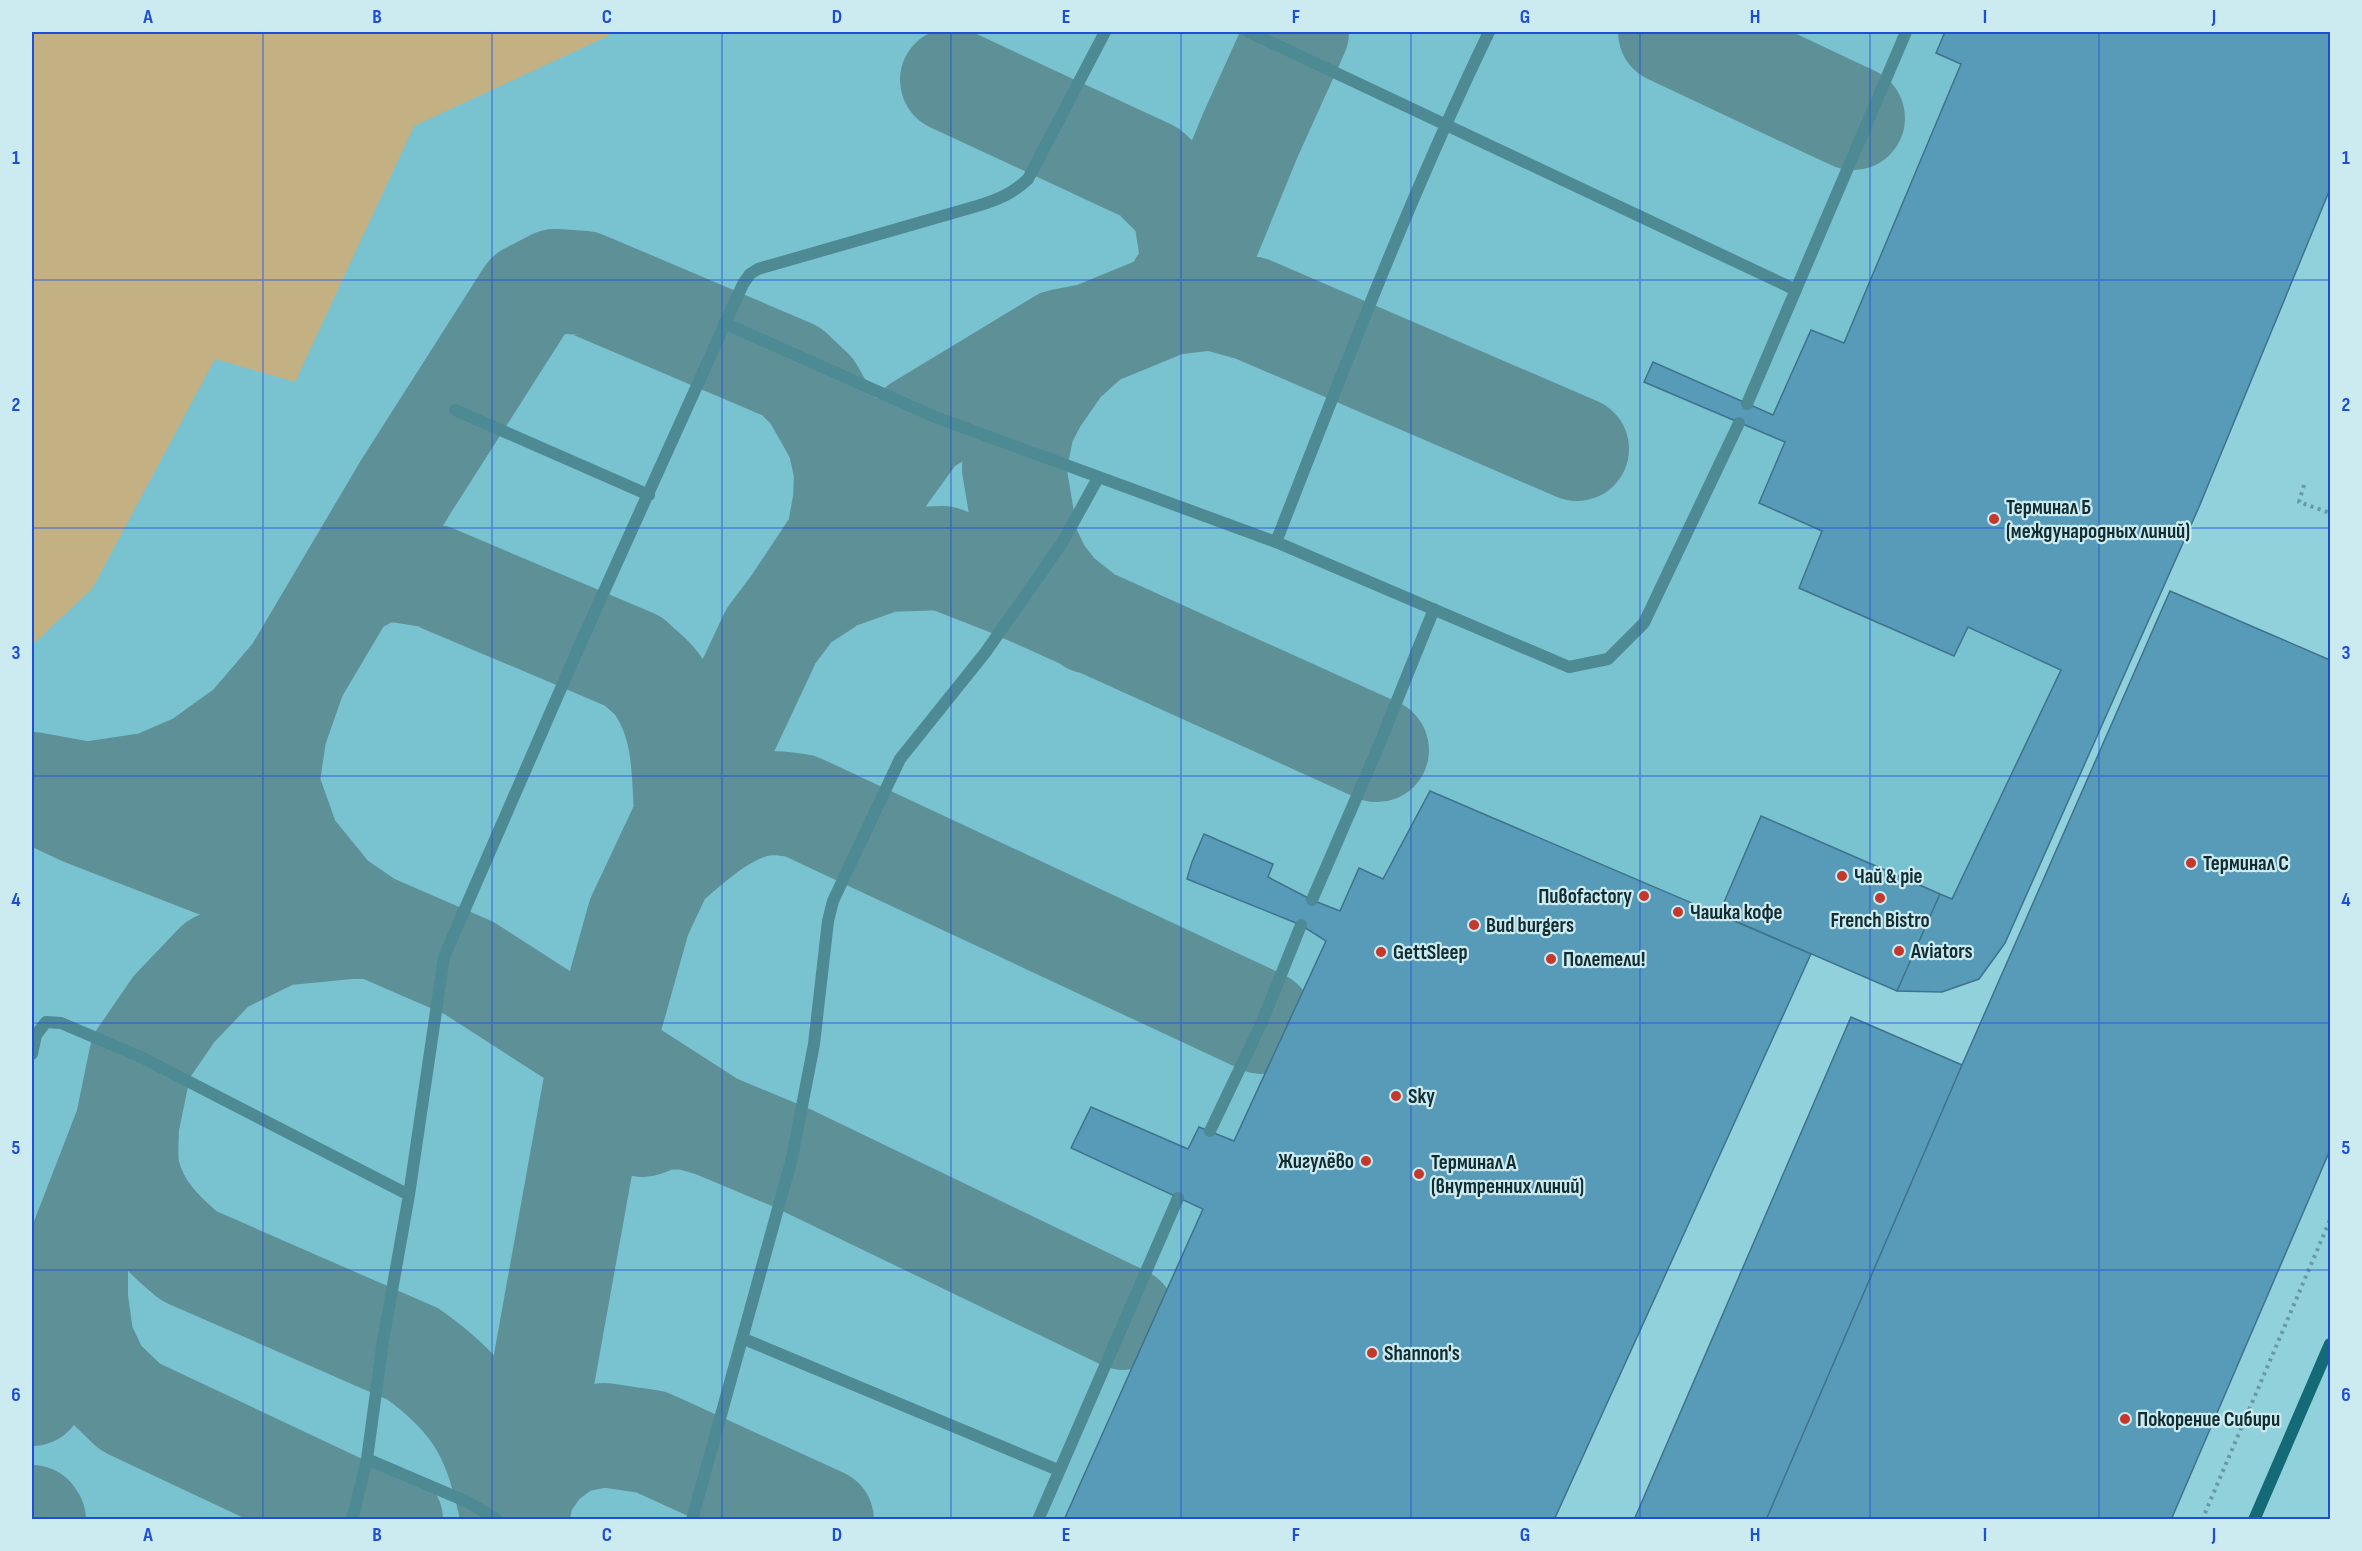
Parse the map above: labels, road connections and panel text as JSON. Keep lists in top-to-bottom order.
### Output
{
  "places": [
    "Терминал Б (международных линий)",
    "Терминал С",
    "Чай & pie",
    "Пивоfactory",
    "French Bistro",
    "Чашка кофе",
    "Bud burgers",
    "Aviators",
    "GettSleep",
    "Полетели!",
    "Sky",
    "Жигулёво",
    "Терминал А (внутренних линий)",
    "Shannon's",
    "Покорение Сибири"
  ],
  "grid": {
    "columns": [
      "A",
      "B",
      "C",
      "D",
      "E",
      "F",
      "G",
      "H",
      "I",
      "J"
    ],
    "rows": [
      "1",
      "2",
      "3",
      "4",
      "5",
      "6"
    ]
  }
}
